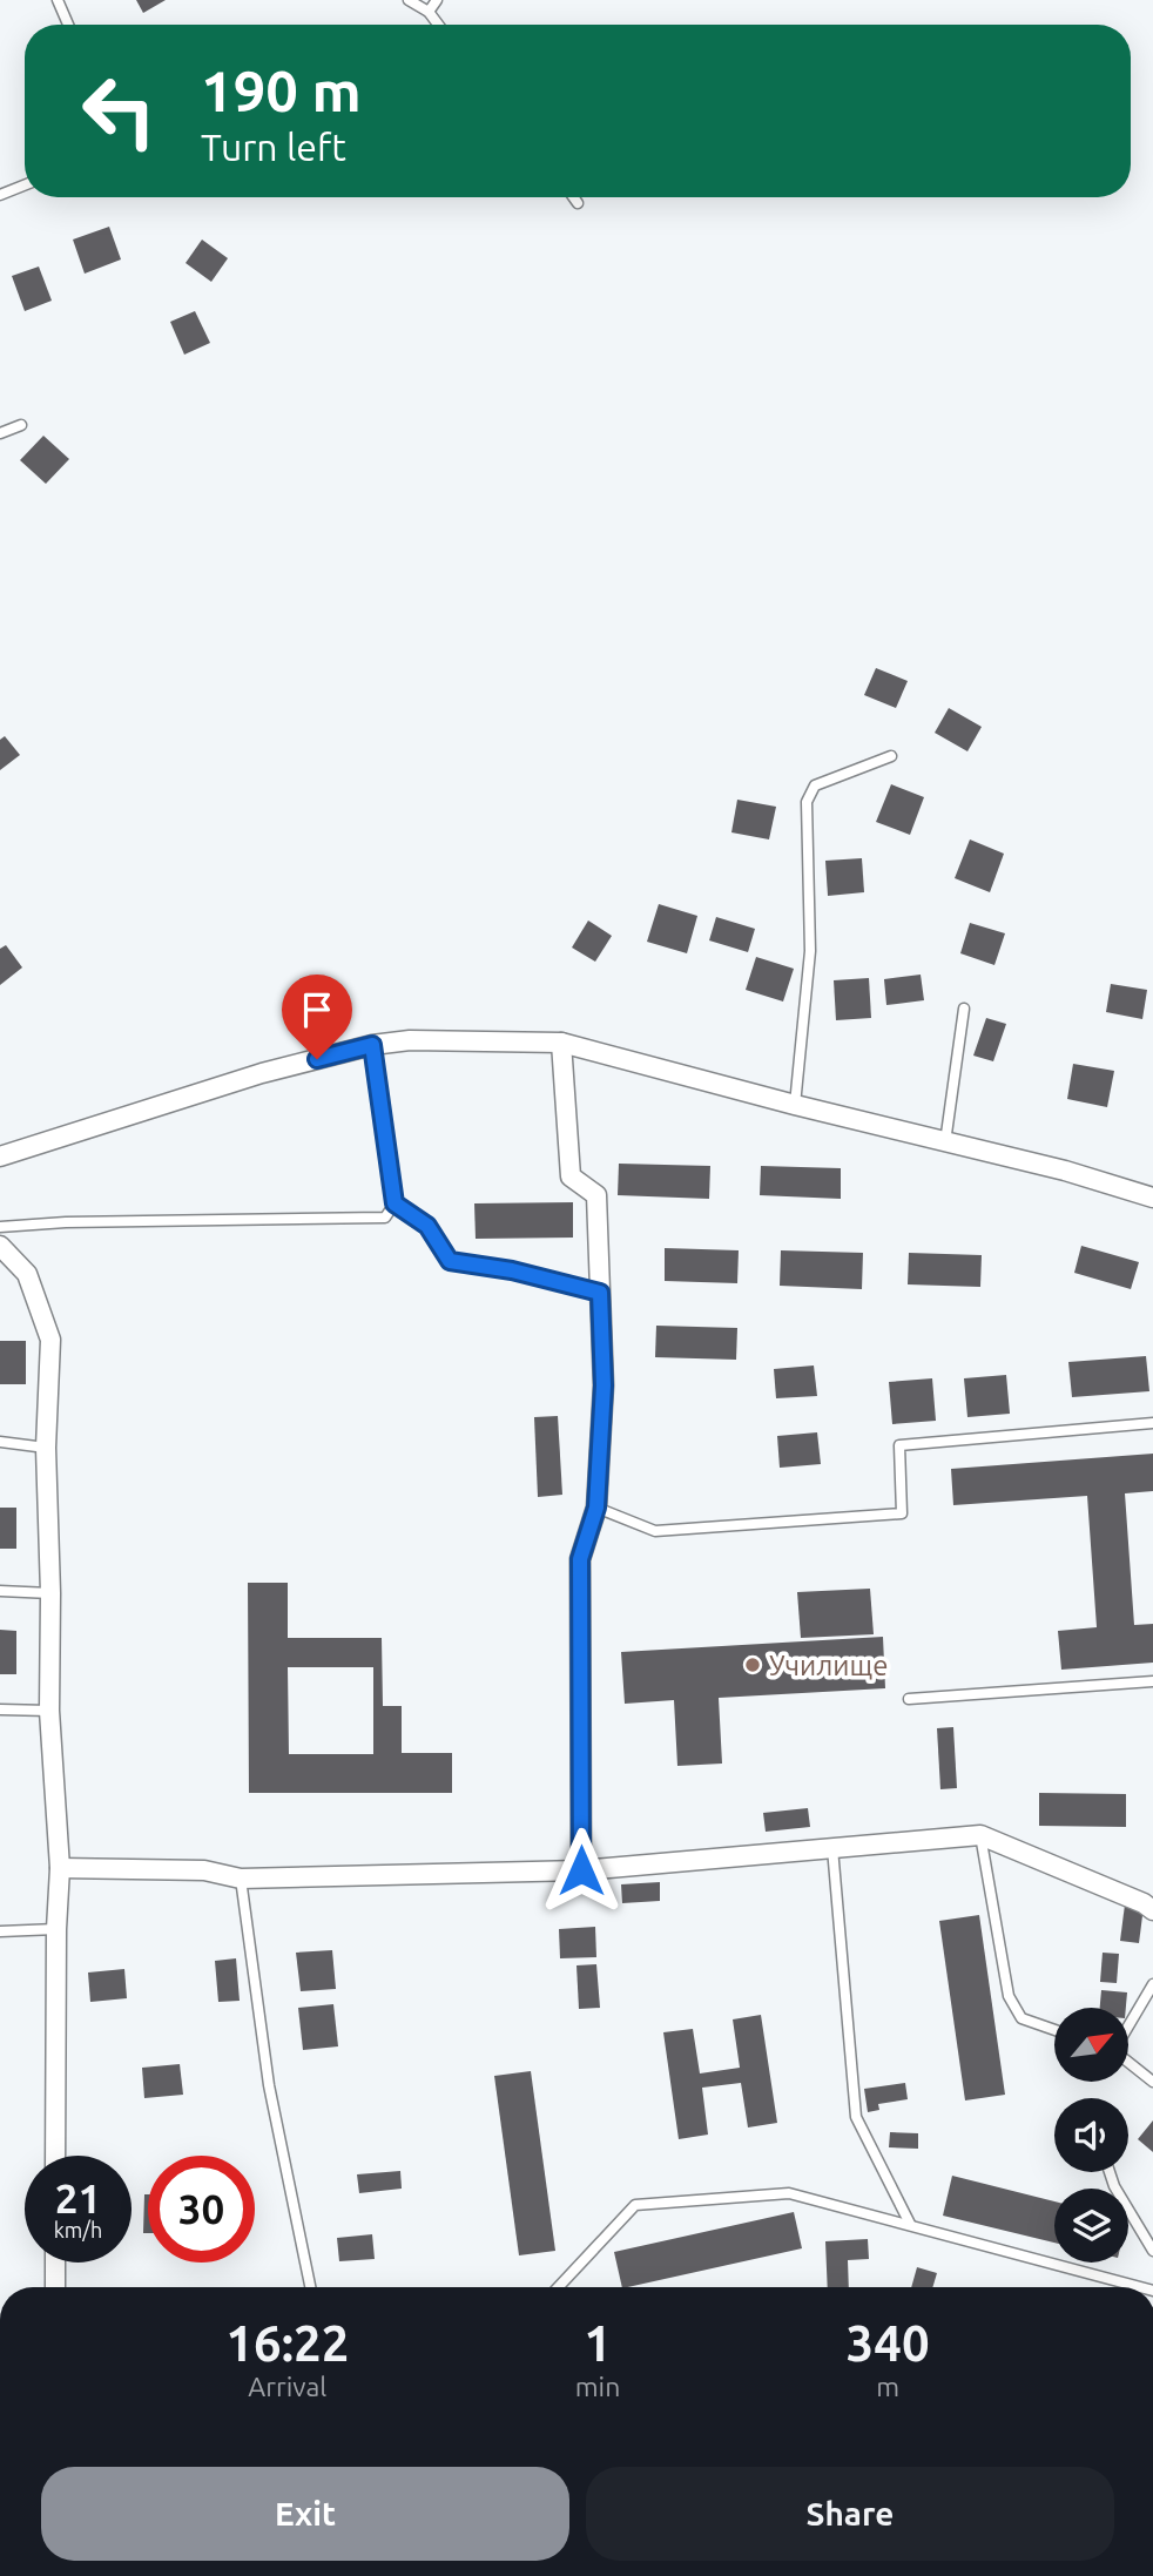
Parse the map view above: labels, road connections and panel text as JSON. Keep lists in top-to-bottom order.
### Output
{
  "places": ["Училище"],
  "north": "top right",
  "page": {
    "turn": ["190 m", "Turn left"],
    "speed": "21 km/h",
    "limit": "30",
    "eta": [
      "16:22",
      "Arrival",
      "1",
      "min",
      "340",
      "m"
    ],
    "buttons": ["Exit", "Share"]
  }
}
